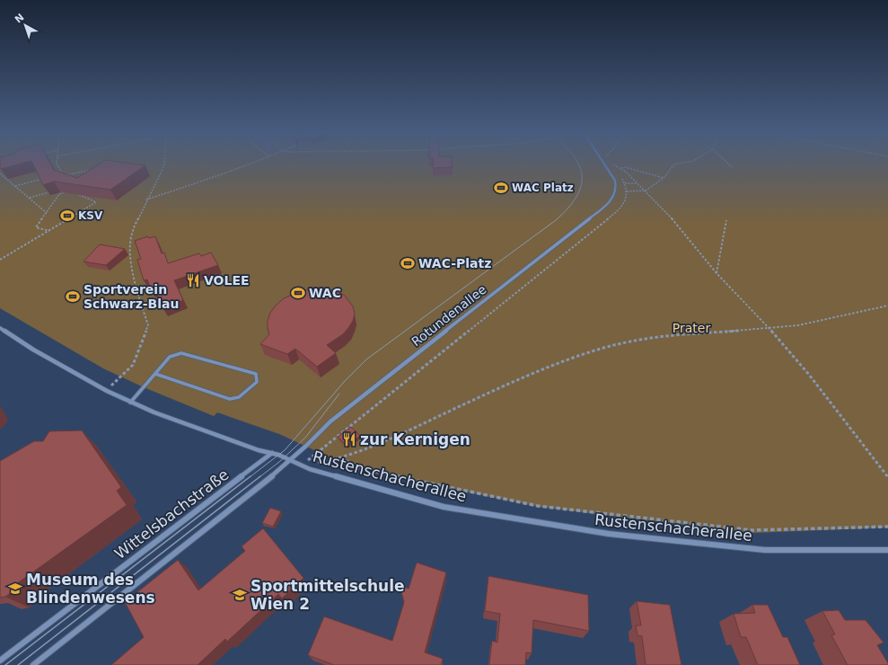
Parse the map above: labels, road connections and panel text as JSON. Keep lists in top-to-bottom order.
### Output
{
  "streets": {
    "street": ["Rotundenallee", "Rustenschacherallee", "Wittelsbachstraße"]
  },
  "crossings": [
    ["Rotundenallee", "Rustenschacherallee"],
    ["Rustenschacherallee", "Wittelsbachstraße"]
  ],
  "parks": ["Prater"],
  "places": {
    "sports": [
      "WAC Platz",
      "KSV",
      "WAC-Platz",
      "WAC",
      "Sportverein Schwarz-Blau"
    ],
    "restaurant": ["VOLEE", "zur Kernigen"],
    "school or university": ["Museum des Blindenwesens", "Sportmittelschule Wien 2"]
  },
  "north": "top left"
}
